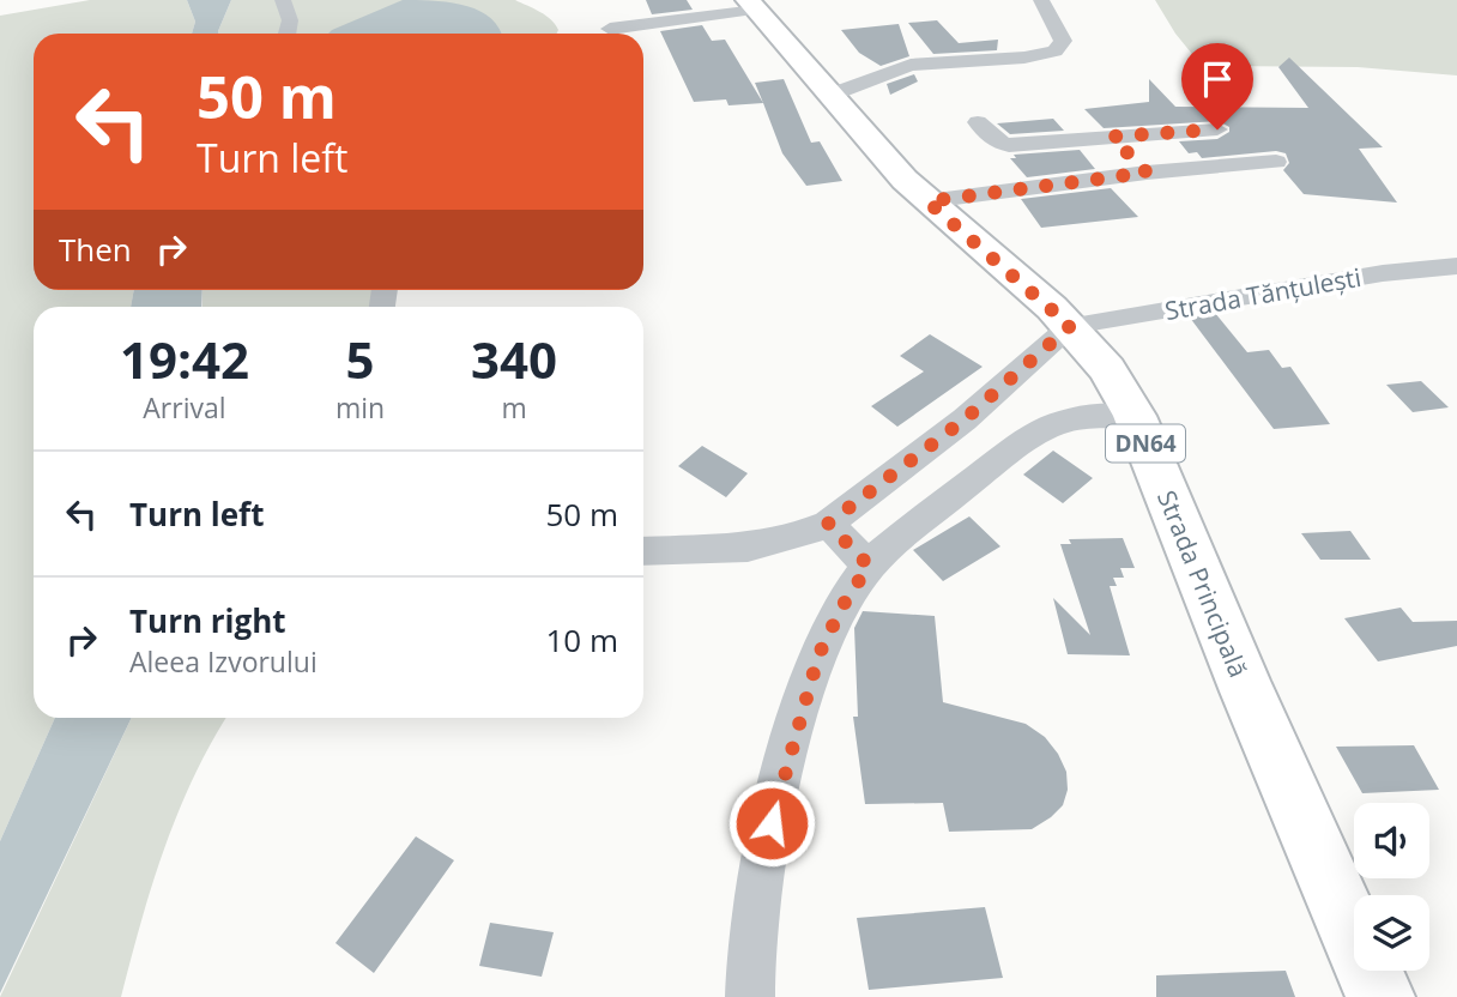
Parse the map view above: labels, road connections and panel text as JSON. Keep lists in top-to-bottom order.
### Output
{
  "streets": {
    "main road": ["DN64", "Strada Principală"],
    "street": ["Strada Tănțulești"]
  },
  "crossings": [
    ["Strada Tănțulești", "Strada Principală"]
  ],
  "page": {
    "turn": ["50 m", "Turn left"],
    "then": "Then",
    "eta": [
      "19:42",
      "Arrival",
      "5",
      "min",
      "340",
      "m"
    ],
    "list": [
      {
        "name": "Turn left",
        "value": "50 m"
      },
      {
        "name": "Turn right",
        "note": "Aleea Izvorului",
        "value": "10 m"
      }
    ]
  }
}
